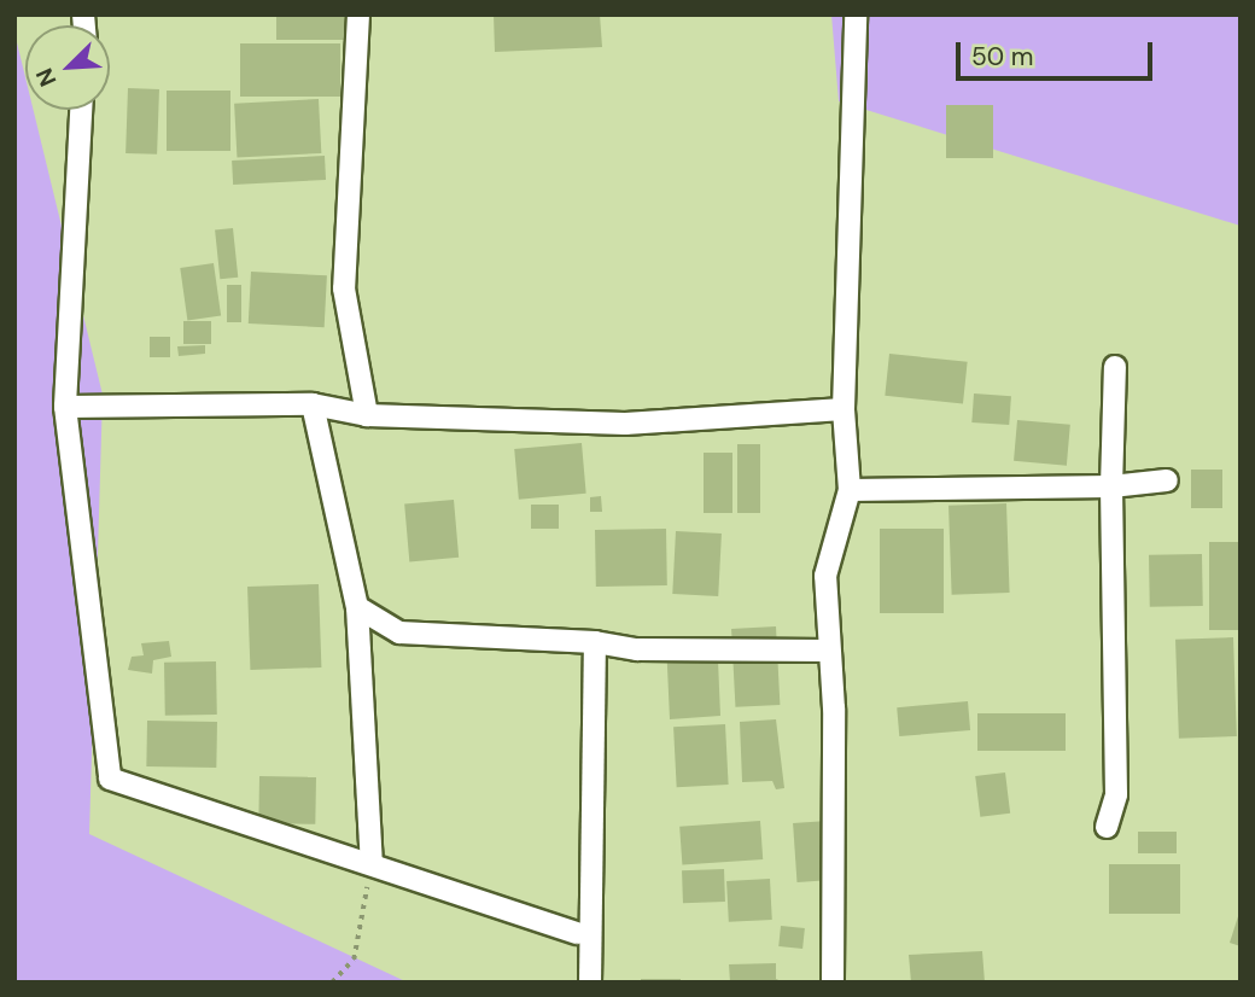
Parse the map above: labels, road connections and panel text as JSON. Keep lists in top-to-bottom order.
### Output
{
  "scale_bar": "50 m",
  "north": "bottom left"
}
